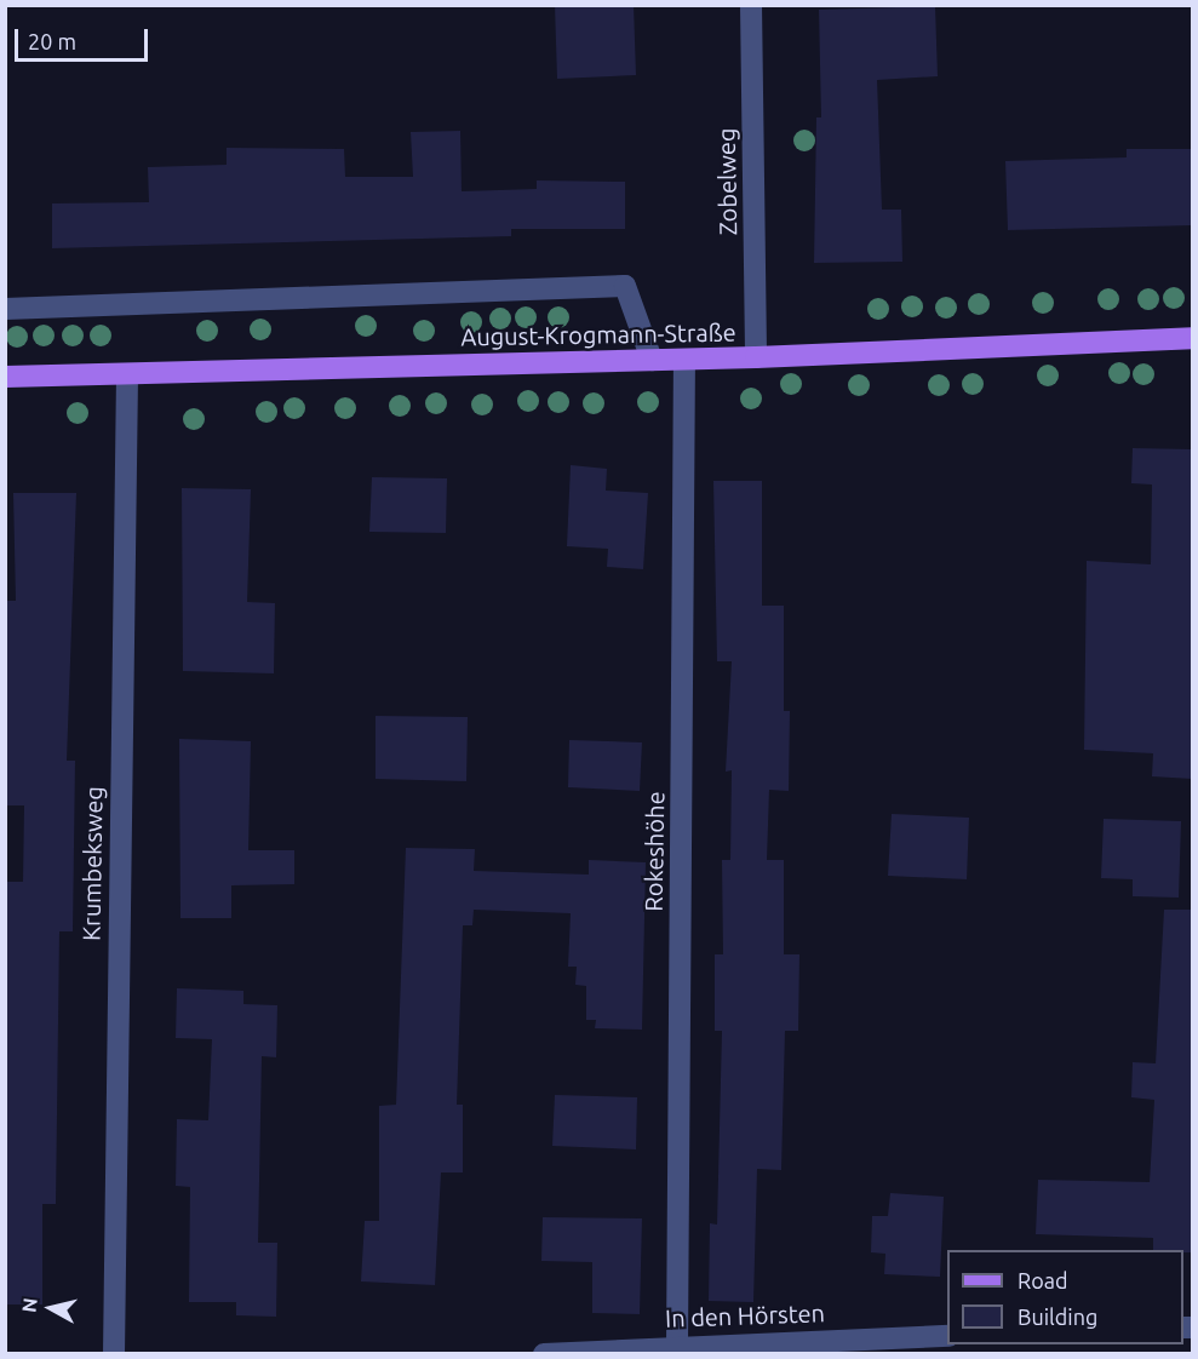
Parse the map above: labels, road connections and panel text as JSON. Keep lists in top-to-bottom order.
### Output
{
  "streets": {
    "main road": ["August-Krogmann-Straße"],
    "street": [
      "Zobelweg",
      "Rokeshöhe",
      "Krumbeksweg",
      "In den Hörsten"
    ]
  },
  "crossings": [
    ["Zobelweg", "August-Krogmann-Straße"],
    ["August-Krogmann-Straße", "Rokeshöhe"],
    ["August-Krogmann-Straße", "Krumbeksweg"],
    ["Rokeshöhe", "In den Hörsten"]
  ],
  "legend": ["Road", "Building"],
  "scale_bar": "20 m",
  "north": "left"
}
